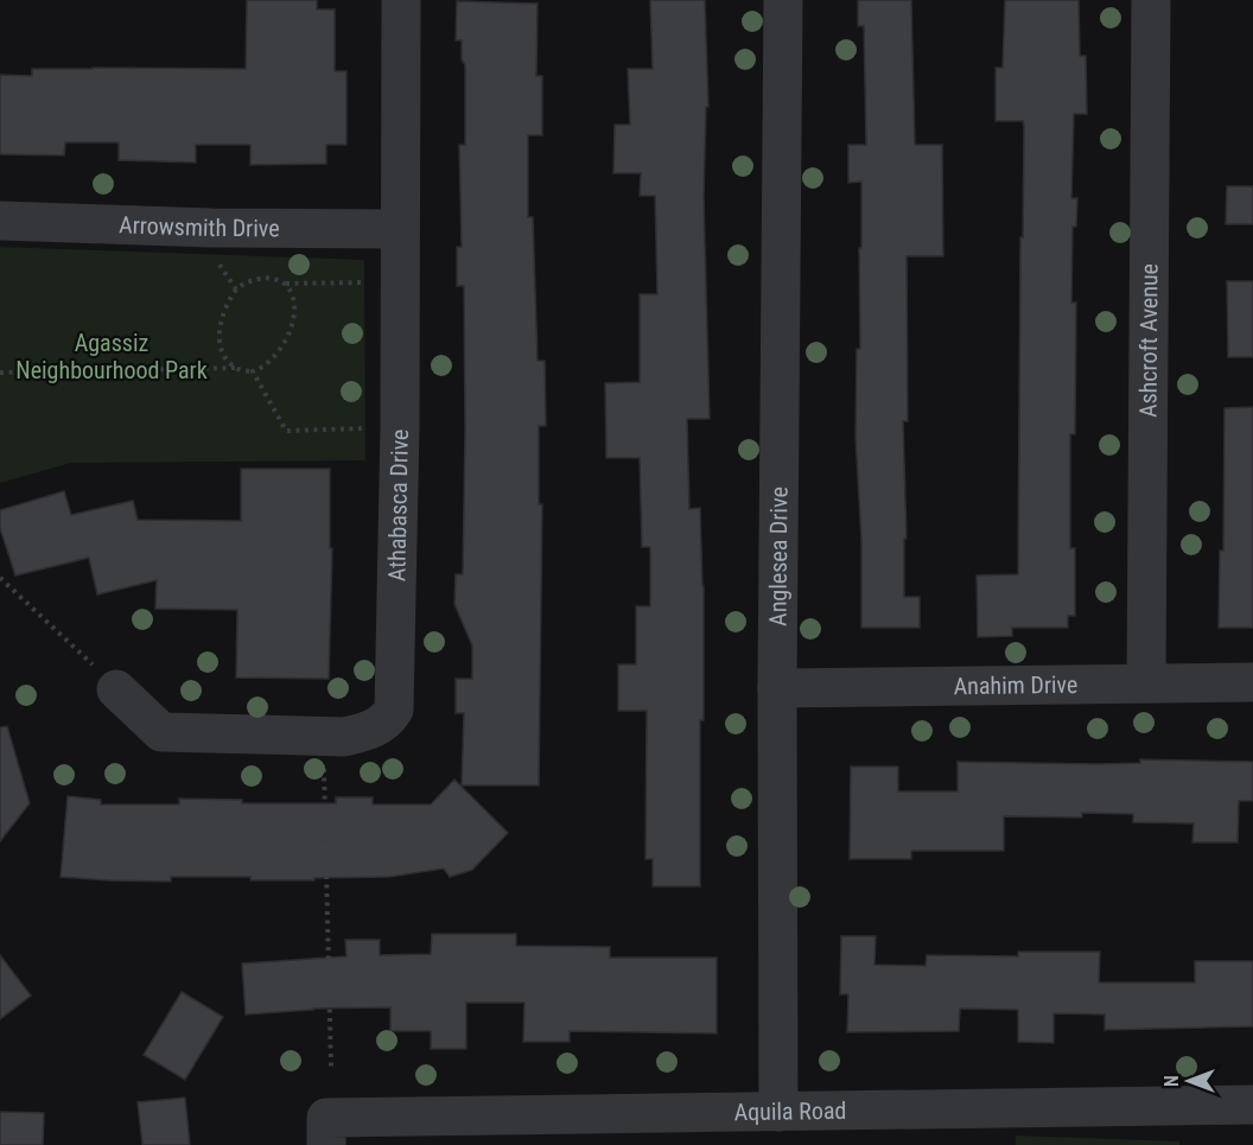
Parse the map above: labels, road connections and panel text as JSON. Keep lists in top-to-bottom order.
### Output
{
  "streets": {
    "street": [
      "Arrowsmith Drive",
      "Ashcroft Avenue",
      "Athabasca Drive",
      "Anglesea Drive",
      "Anahim Drive",
      "Aquila Road"
    ]
  },
  "crossings": [
    ["Arrowsmith Drive", "Athabasca Drive"],
    ["Ashcroft Avenue", "Anahim Drive"],
    ["Anglesea Drive", "Anahim Drive"],
    ["Anglesea Drive", "Aquila Road"]
  ],
  "parks": ["Agassiz Neighbourhood Park"],
  "north": "left"
}
